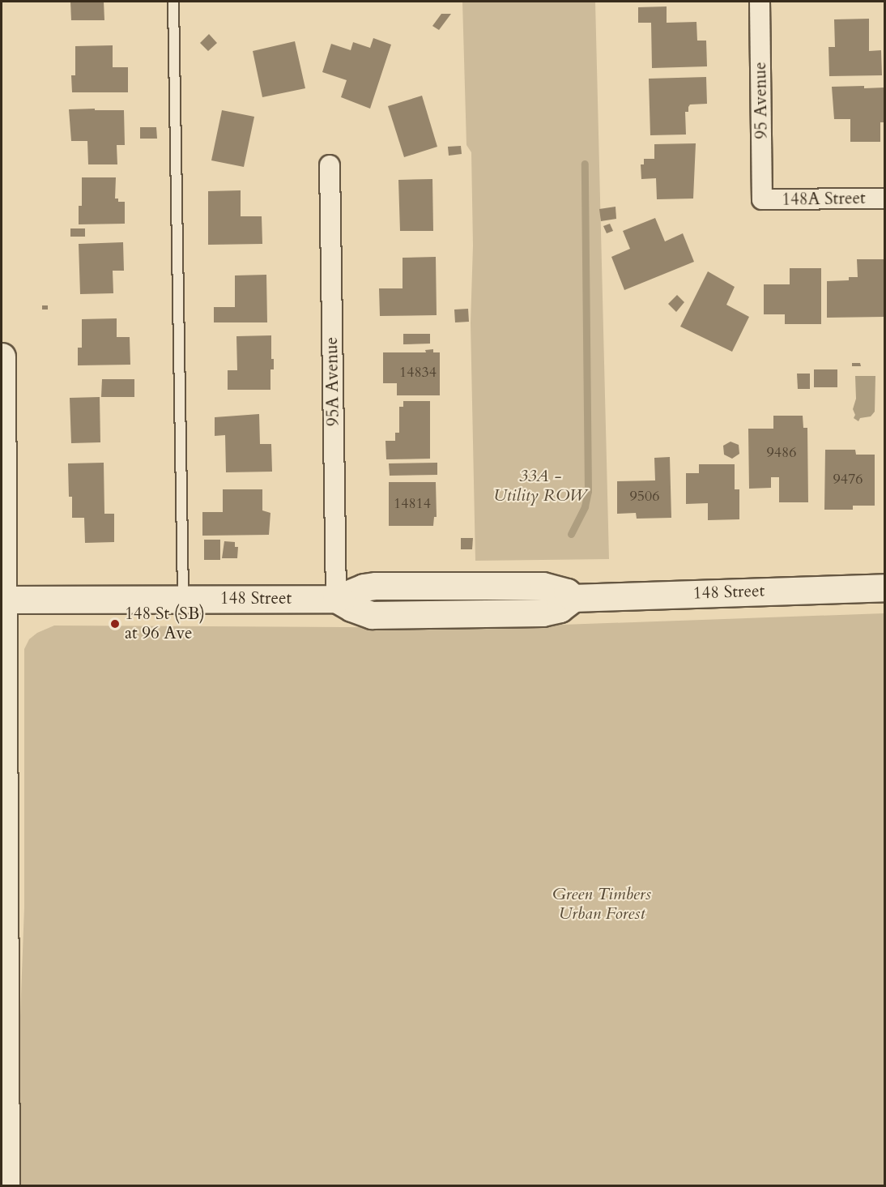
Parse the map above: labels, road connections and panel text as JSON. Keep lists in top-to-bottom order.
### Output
{
  "streets": {
    "main road": ["148 Street"],
    "street": ["95 Avenue", "148A Street", "95A Avenue"]
  },
  "crossings": [
    ["95 Avenue", "148A Street"],
    ["95A Avenue", "148 Street"]
  ],
  "parks": ["33A - Utility ROW", "Green Timbers Urban Forest"],
  "places": ["148 St (SB) at 96 Ave"],
  "house_numbers": [
    "14834",
    "9486",
    "9476",
    "9506",
    "14814"
  ]
}
